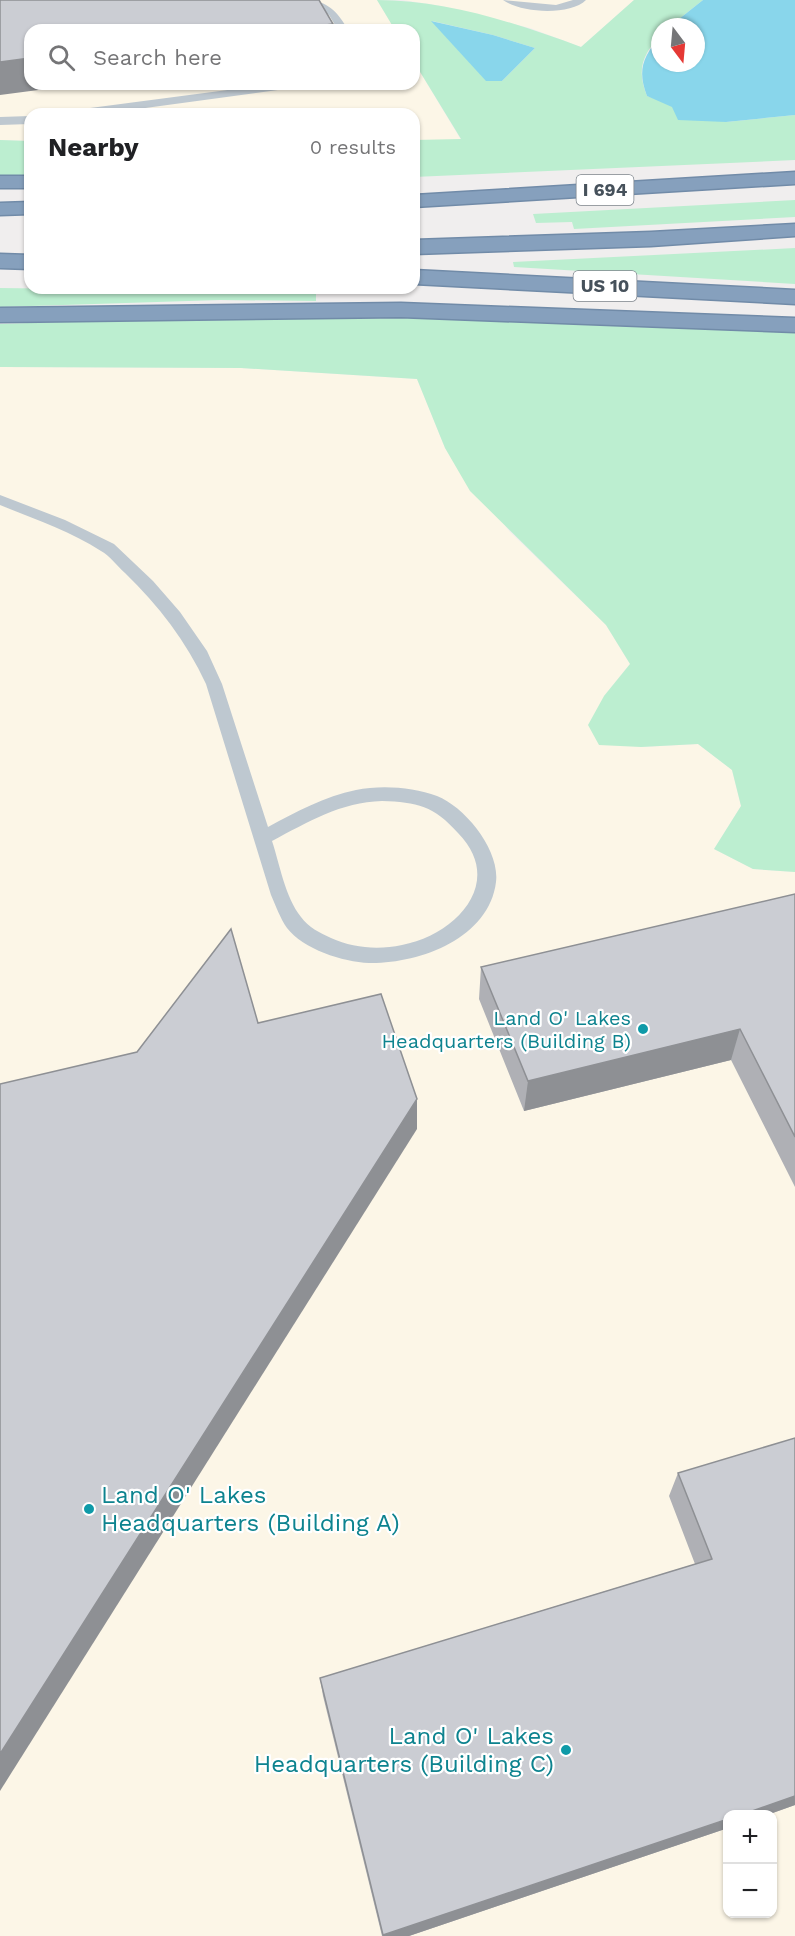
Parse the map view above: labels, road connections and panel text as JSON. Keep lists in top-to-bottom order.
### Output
{
  "streets": {
    "highway": ["I 694", "US 10"]
  },
  "places": ["Land O' Lakes Headquarters (Building B)", "Land O' Lakes Headquarters (Building A)", "Land O' Lakes Headquarters (Building C)"],
  "north": "bottom",
  "page": {
    "search": "Search here",
    "heading": ["Nearby", "0 results"],
    "map_buttons": ["+", "−"]
  }
}
